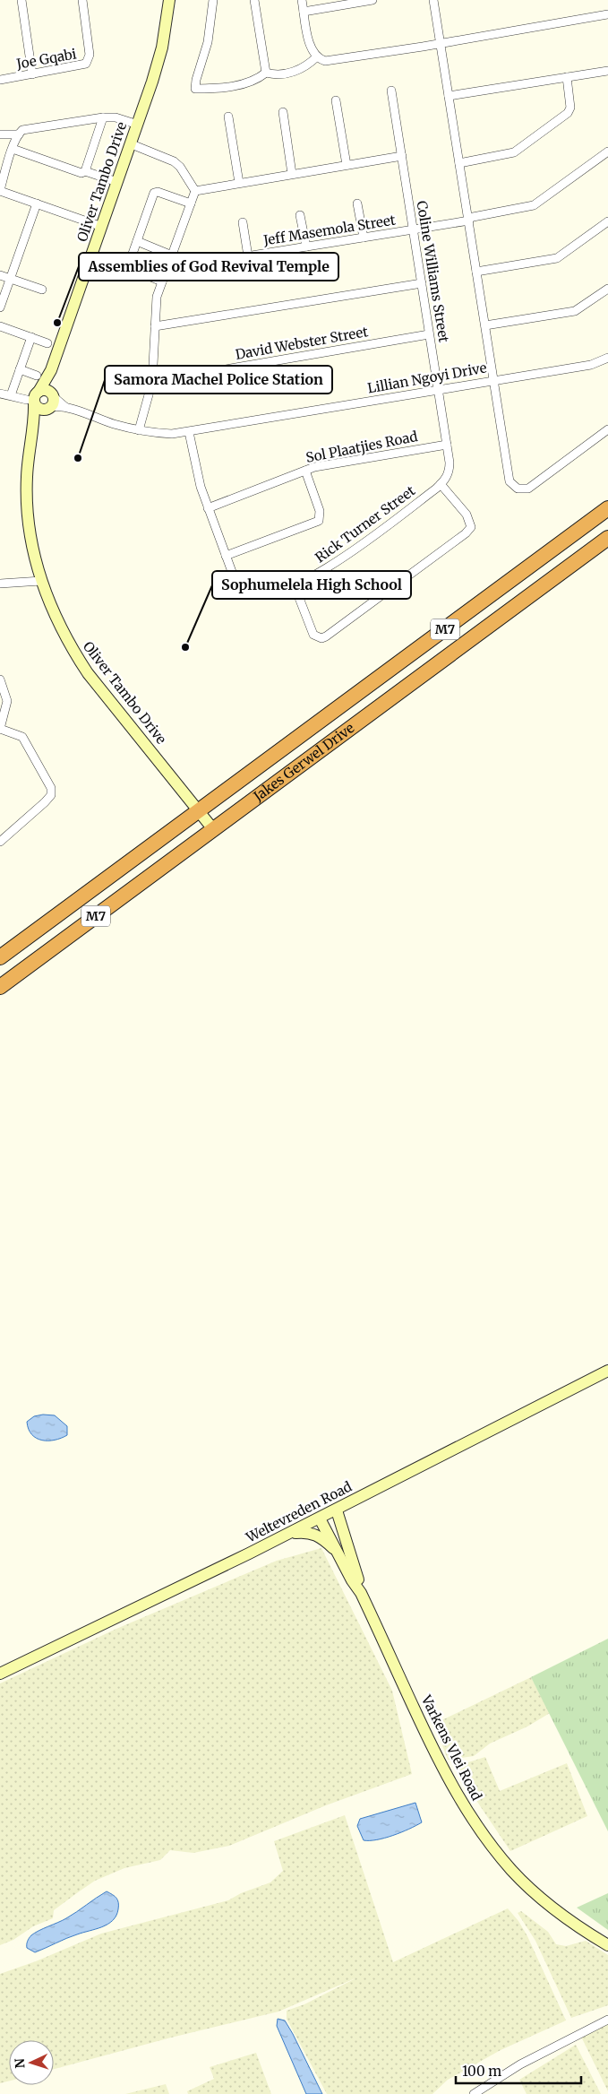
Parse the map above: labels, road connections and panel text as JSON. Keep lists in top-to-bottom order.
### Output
{
  "streets": {
    "highway": ["M7", "Jakes Gerwel Drive"],
    "street": [
      "Joe Gqabi",
      "Oliver Tambo Drive",
      "Jeff Masemola Street",
      "Coline Williams Street",
      "David Webster Street",
      "Lillian Ngoyi Drive",
      "Sol Plaatjies Road",
      "Rick Turner Street",
      "Weltevreden Road",
      "Varkens Vlei Road"
    ]
  },
  "crossings": [
    ["Oliver Tambo Drive", "Lillian Ngoyi Drive"],
    ["Oliver Tambo Drive", "Jakes Gerwel Drive"],
    ["Jeff Masemola Street", "Coline Williams Street"],
    ["Jeff Masemola Street", "Lillian Ngoyi Drive"],
    ["Coline Williams Street", "David Webster Street"],
    ["Coline Williams Street", "Lillian Ngoyi Drive"],
    ["Coline Williams Street", "Rick Turner Street"],
    ["Lillian Ngoyi Drive", "Rick Turner Street"],
    ["Sol Plaatjies Road", "Rick Turner Street"],
    ["Weltevreden Road", "Varkens Vlei Road"]
  ],
  "places": ["Assemblies of God Revival Temple", "Samora Machel Police Station", "Sophumelela High School"],
  "scale_bar": "100 m",
  "north": "left"
}
